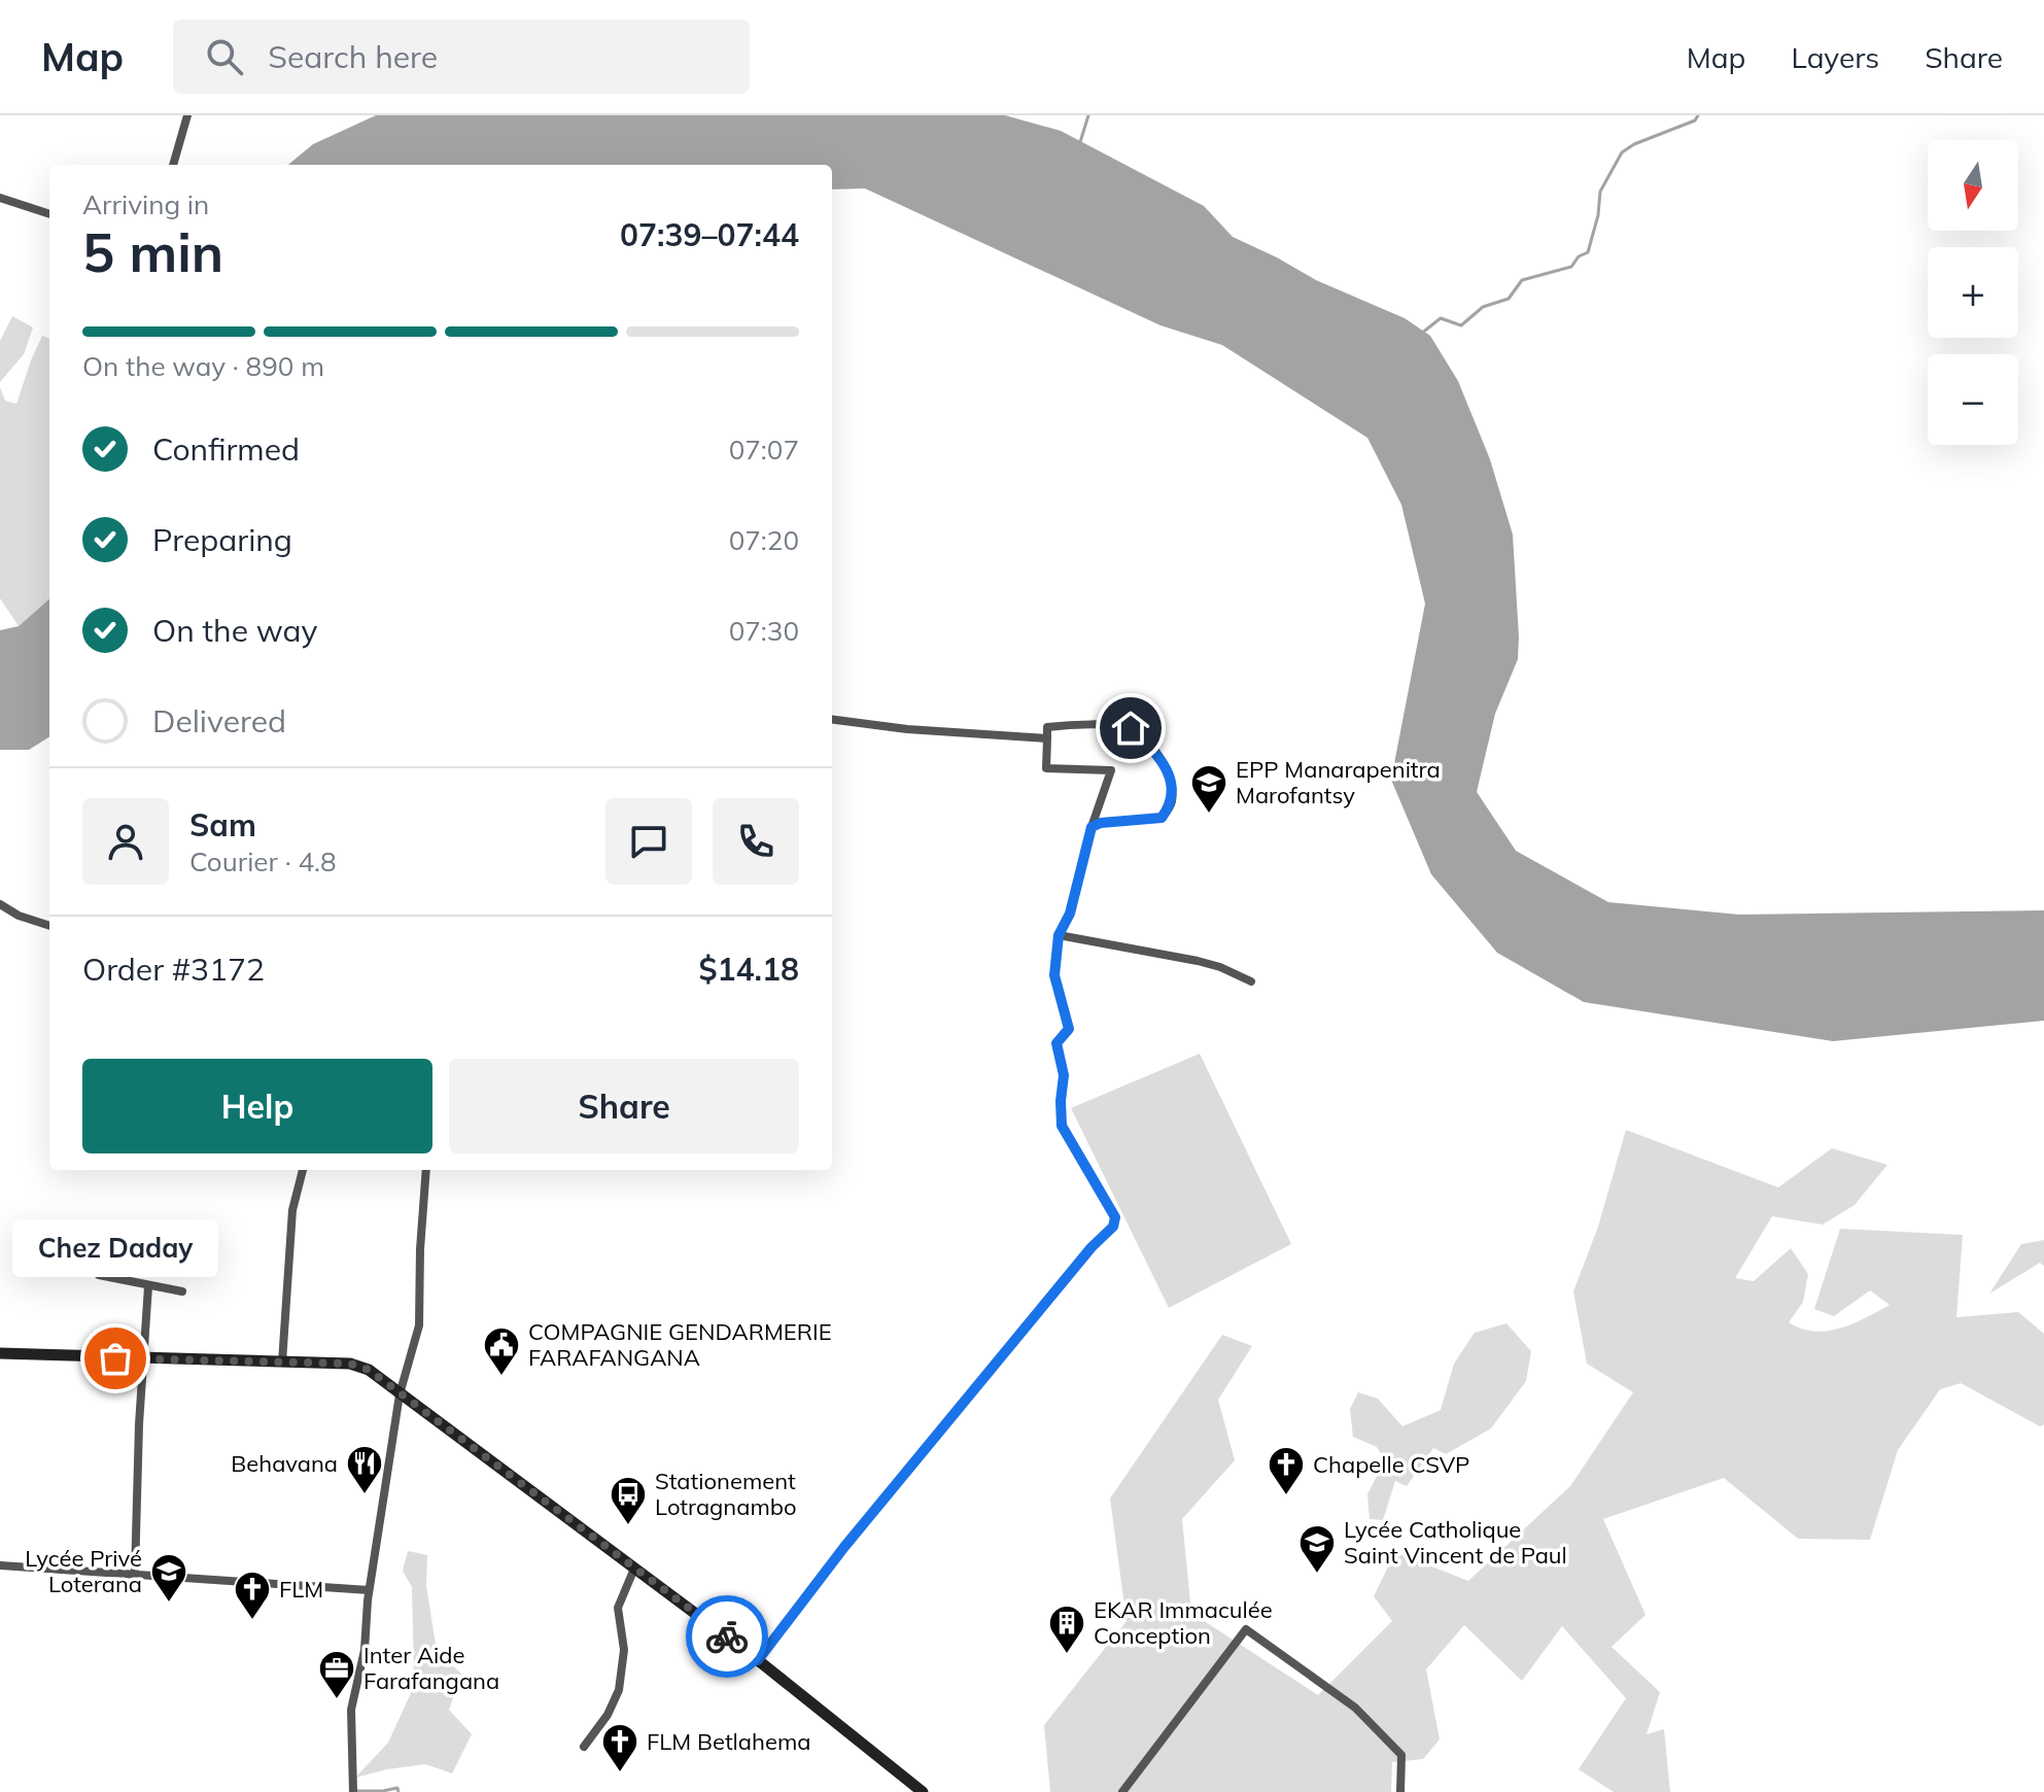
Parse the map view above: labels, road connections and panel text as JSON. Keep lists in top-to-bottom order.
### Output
{
  "places": {
    "school or university": ["EPP Manarapenitra Marofantsy", "Lycée Catholique Saint Vincent de Paul", "Lycée Privé Loterana"],
    "other": ["Chez Daday"],
    "public building": ["COMPAGNIE GENDARMERIE FARAFANGANA"],
    "restaurant": ["Behavana"],
    "church": ["Chapelle CSVP", "FLM", "FLM Betlahema"],
    "bus stop": ["Stationement Lotragnambo"],
    "building": ["EKAR Immaculée Conception"],
    "office": ["Inter Aide Farafangana"]
  },
  "north": "bottom",
  "page": {
    "header": "Map",
    "search": "Search here",
    "nav": ["Map", "Layers", "Share"],
    "map_buttons": ["+", "−"],
    "heading": ["5 min", "Arriving in", "07:39–07:44"],
    "panel": [
      "Sam",
      "Courier · 4.8",
      "Order #3172",
      "$14.18"
    ],
    "bar": "On the way · 890 m",
    "list": [
      ["Confirmed", "07:07"],
      ["Preparing", "07:20"],
      ["On the way", "07:30"],
      "Delivered"
    ],
    "buttons": ["Help", "Share"],
    "bubble": "Chez Daday"
  }
}
